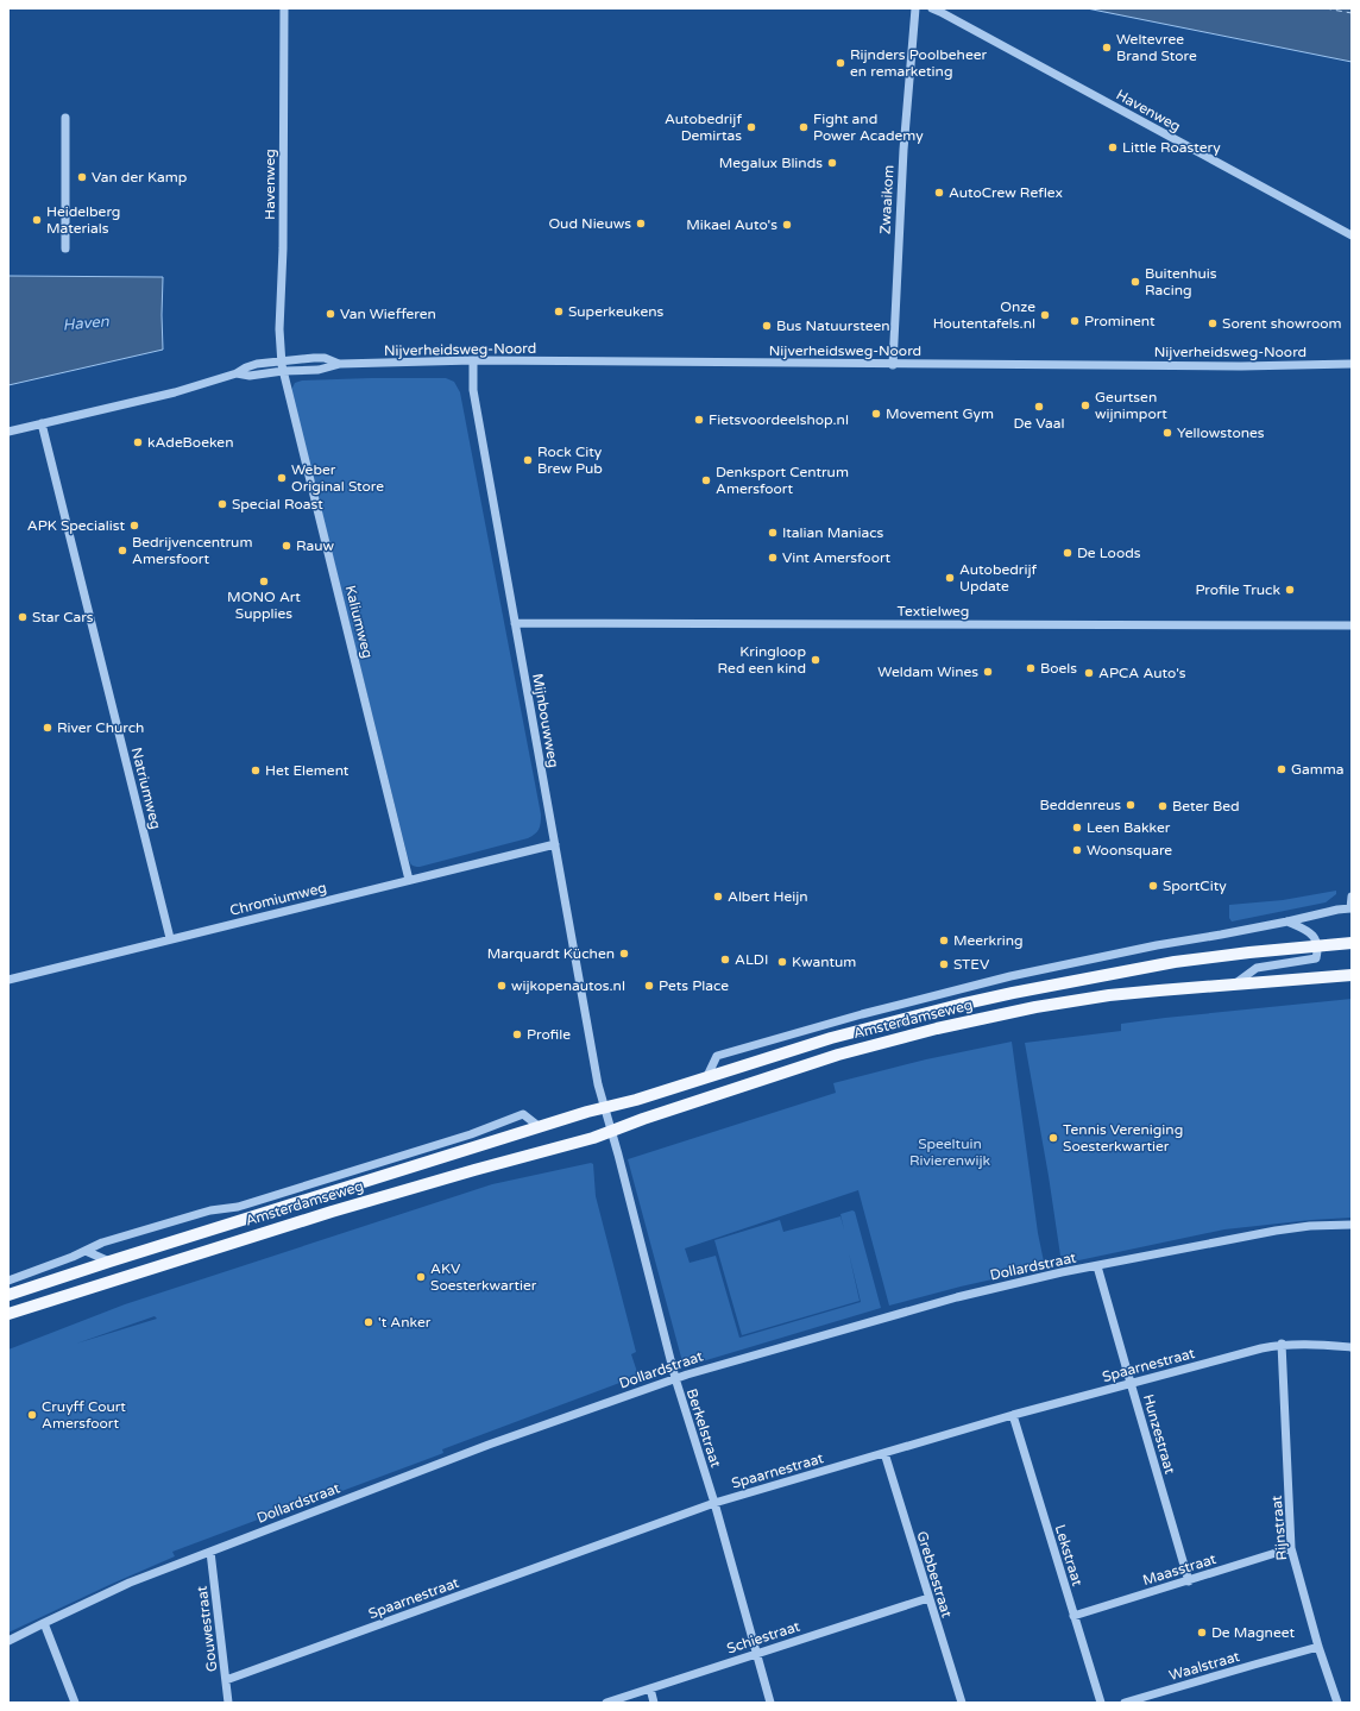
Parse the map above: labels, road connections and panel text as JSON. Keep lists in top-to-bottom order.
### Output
{
  "streets": {
    "main road": ["Amsterdamseweg"],
    "street": [
      "Havenweg",
      "Zwaaikom",
      "Nijverheidsweg-Noord",
      "Textielweg",
      "Kaliumweg",
      "Mijnbouwweg",
      "Natriumweg",
      "Chromiumweg",
      "Dollardstraat",
      "Spaarnestraat",
      "Berkelstraat",
      "Hunzestraat",
      "Rijnstraat",
      "Lekstraat",
      "Maasstraat",
      "Grebbestraat",
      "Gouwestraat",
      "Schiestraat",
      "Waalstraat"
    ]
  },
  "crossings": [
    ["Havenweg", "Nijverheidsweg-Noord"],
    ["Havenweg", "Kaliumweg"],
    ["Zwaaikom", "Nijverheidsweg-Noord"],
    ["Nijverheidsweg-Noord", "Kaliumweg"],
    ["Nijverheidsweg-Noord", "Mijnbouwweg"],
    ["Nijverheidsweg-Noord", "Natriumweg"],
    ["Textielweg", "Mijnbouwweg"],
    ["Kaliumweg", "Chromiumweg"],
    ["Mijnbouwweg", "Chromiumweg"],
    ["Mijnbouwweg", "Amsterdamseweg"],
    ["Natriumweg", "Chromiumweg"],
    ["Amsterdamseweg", "Berkelstraat"],
    ["Dollardstraat", "Berkelstraat"],
    ["Dollardstraat", "Hunzestraat"],
    ["Dollardstraat", "Gouwestraat"],
    ["Spaarnestraat", "Berkelstraat"],
    ["Spaarnestraat", "Hunzestraat"],
    ["Spaarnestraat", "Rijnstraat"],
    ["Spaarnestraat", "Lekstraat"],
    ["Spaarnestraat", "Grebbestraat"],
    ["Spaarnestraat", "Gouwestraat"],
    ["Berkelstraat", "Schiestraat"],
    ["Hunzestraat", "Maasstraat"],
    ["Rijnstraat", "Maasstraat"],
    ["Rijnstraat", "Waalstraat"],
    ["Lekstraat", "Maasstraat"],
    ["Grebbestraat", "Schiestraat"]
  ],
  "water": ["Haven"],
  "parks": ["Speeltuin Rivierenwijk"],
  "places": [
    "Weltevree Brand Store",
    "Rijnders Poolbeheer en remarketing",
    "Autobedrijf Demirtas",
    "Fight and Power Academy",
    "Little Roastery",
    "Megalux Blinds",
    "Van der Kamp",
    "AutoCrew Reflex",
    "Heidelberg Materials",
    "Oud Nieuws",
    "Mikael Auto's",
    "Buitenhuis Racing",
    "Superkeukens",
    "Van Wiefferen",
    "Onze Houtentafels.nl",
    "Prominent",
    "Sorent showroom",
    "Bus Natuursteen",
    "Geurtsen wijnimport",
    "De Vaal",
    "Movement Gym",
    "Fietsvoordeelshop.nl",
    "Yellowstones",
    "kAdeBoeken",
    "Rock City Brew Pub",
    "Weber Original Store",
    "Denksport Centrum Amersfoort",
    "Special Roast",
    "APK Specialist",
    "Italian Maniacs",
    "Rauw",
    "Bedrijvencentrum Amersfoort",
    "De Loods",
    "Vint Amersfoort",
    "Autobedrijf Update",
    "MONO Art Supplies",
    "Profile Truck",
    "Star Cars",
    "Kringloop Red een kind",
    "Boels",
    "Weldam Wines",
    "APCA Auto's",
    "River Church",
    "Gamma",
    "Het Element",
    "Beddenreus",
    "Beter Bed",
    "Leen Bakker",
    "Woonsquare",
    "SportCity",
    "Albert Heijn",
    "Meerkring",
    "Marquardt Küchen",
    "ALDI",
    "Kwantum",
    "STEV",
    "wijkopenautos.nl",
    "Pets Place",
    "Profile",
    "Tennis Vereniging Soesterkwartier",
    "AKV Soesterkwartier",
    "'t Anker",
    "Cruyff Court Amersfoort",
    "De Magneet"
  ]
}
